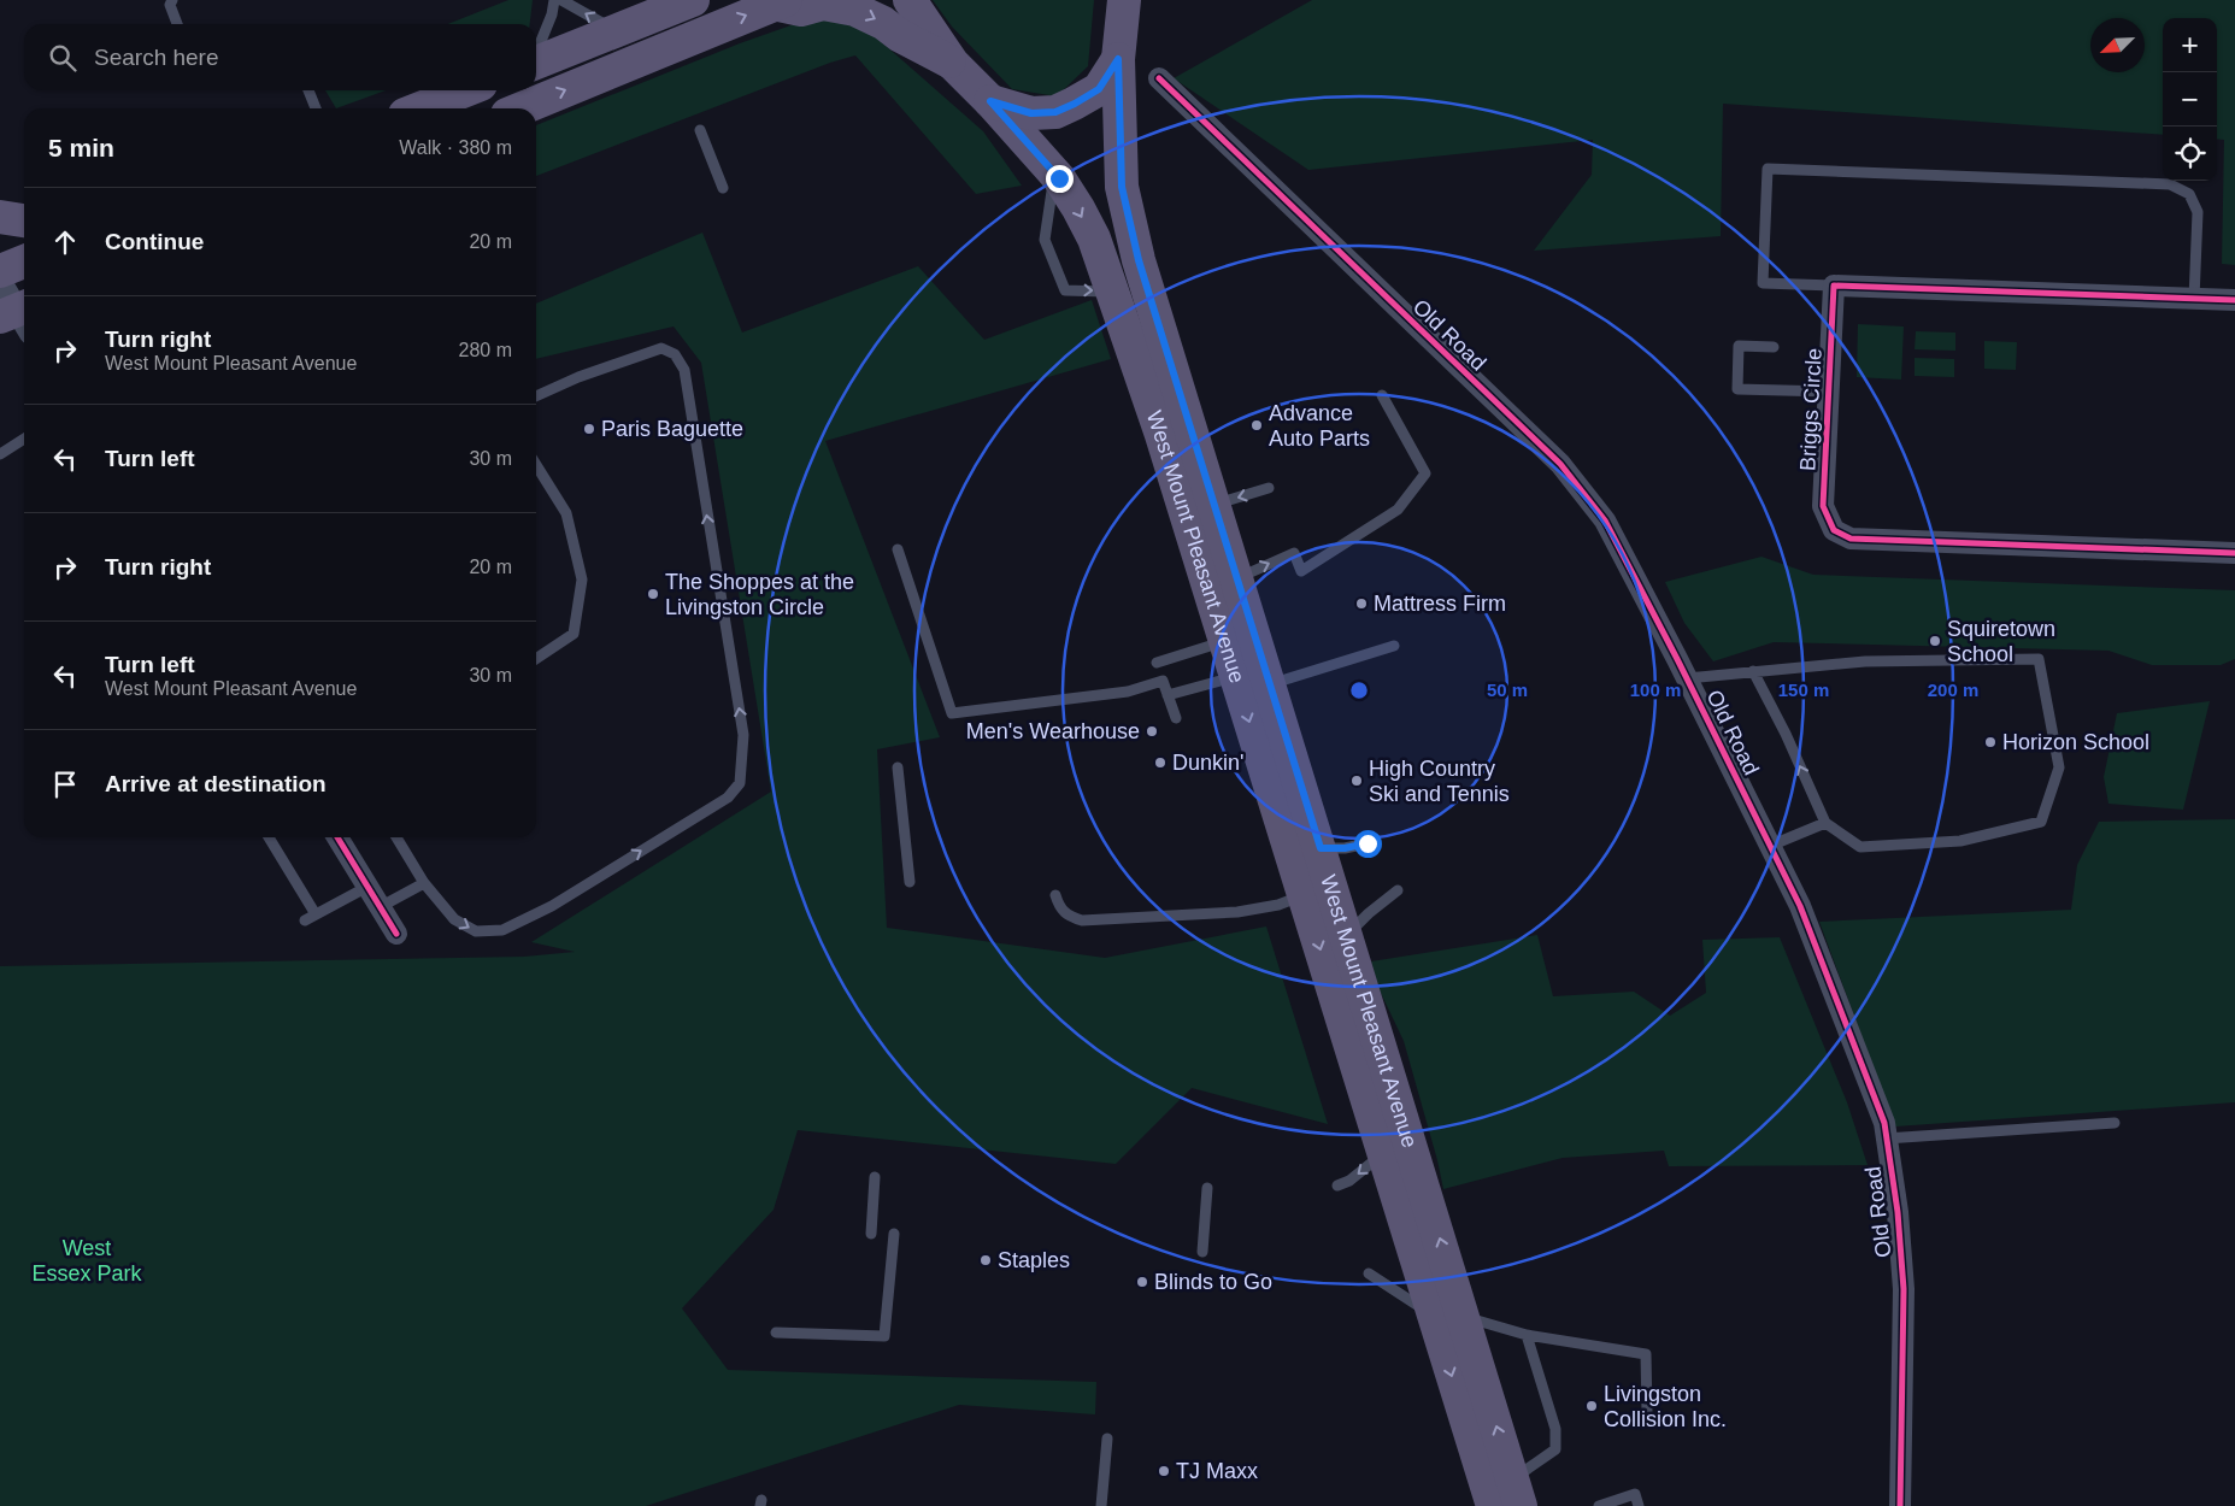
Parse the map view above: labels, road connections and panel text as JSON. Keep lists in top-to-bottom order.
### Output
{
  "streets": {
    "main road": ["West Mount Pleasant Avenue"],
    "street": ["Old Road", "Briggs Circle"]
  },
  "parks": ["West Essex Park"],
  "places": [
    "Advance Auto Parts",
    "Paris Baguette",
    "The Shoppes at the Livingston Circle",
    "Mattress Firm",
    "Squiretown School",
    "Men's Wearhouse",
    "Horizon School",
    "Dunkin'",
    "High Country Ski and Tennis",
    "Staples",
    "Blinds to Go",
    "Livingston Collision Inc.",
    "TJ Maxx"
  ],
  "north": "bottom left",
  "page": {
    "map_buttons": ["+", "−"],
    "search": "Search here",
    "heading": ["5 min", "Walk · 380 m"],
    "list": [
      ["Continue", "20 m"],
      ["Turn right", "West Mount Pleasant Avenue", "280 m"],
      ["Turn left", "30 m"],
      ["Turn right", "20 m"],
      ["Turn left", "West Mount Pleasant Avenue", "30 m"],
      "Arrive at destination"
    ]
  },
  "rings": [
    "50 m",
    "100 m",
    "150 m",
    "200 m"
  ]
}
